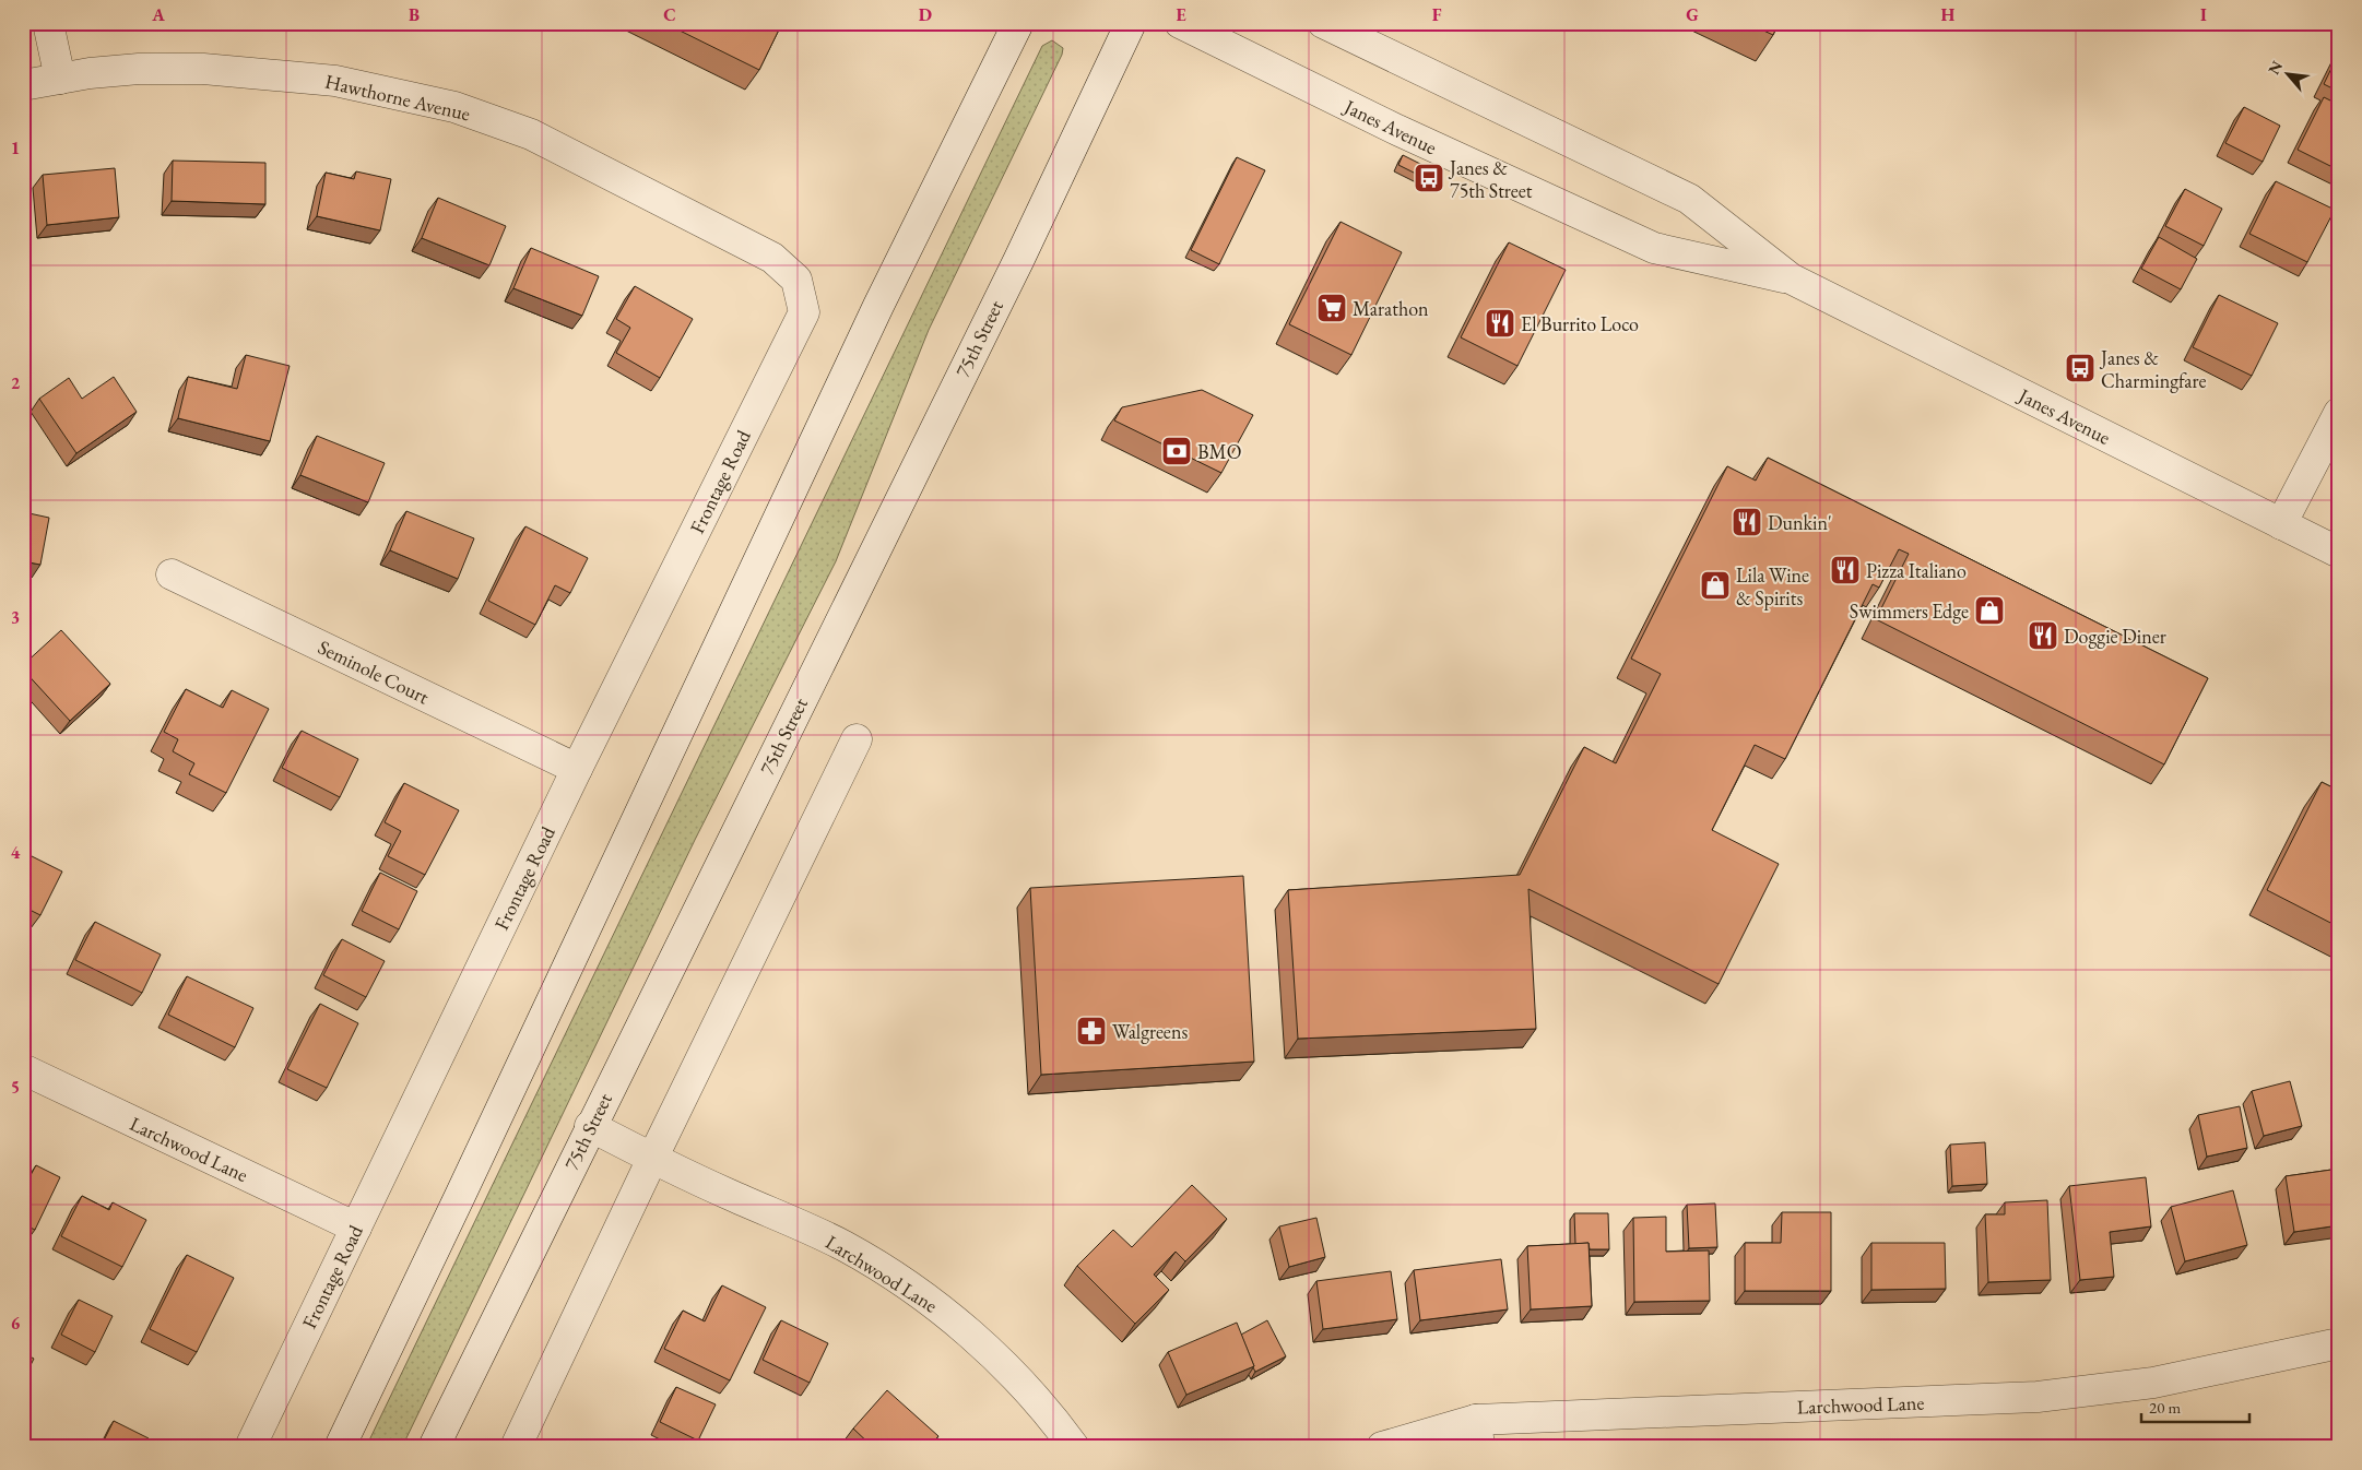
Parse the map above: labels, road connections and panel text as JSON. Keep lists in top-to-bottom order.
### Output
{
  "streets": {
    "street": [
      "Hawthorne Avenue",
      "Janes Avenue",
      "75th Street",
      "Frontage Road",
      "Seminole Court",
      "Larchwood Lane"
    ]
  },
  "crossings": [
    ["Hawthorne Avenue", "Frontage Road"],
    ["75th Street", "Larchwood Lane"],
    ["Frontage Road", "Seminole Court"],
    ["Frontage Road", "Larchwood Lane"]
  ],
  "places": {
    "bus stop": ["Janes & 75th Street", "Janes & Charmingfare"],
    "supermarket": ["Marathon"],
    "restaurant": [
      "El Burrito Loco",
      "Dunkin'",
      "Pizza Italiano",
      "Doggie Diner"
    ],
    "bank": ["BMO"],
    "shop": ["Lila Wine & Spirits", "Swimmers Edge"],
    "pharmacy": ["Walgreens"]
  },
  "scale_bar": "20 m",
  "north": "top left",
  "grid": {
    "columns": [
      "A",
      "B",
      "C",
      "D",
      "E",
      "F",
      "G",
      "H",
      "I"
    ],
    "rows": [
      "1",
      "2",
      "3",
      "4",
      "5",
      "6"
    ]
  }
}
